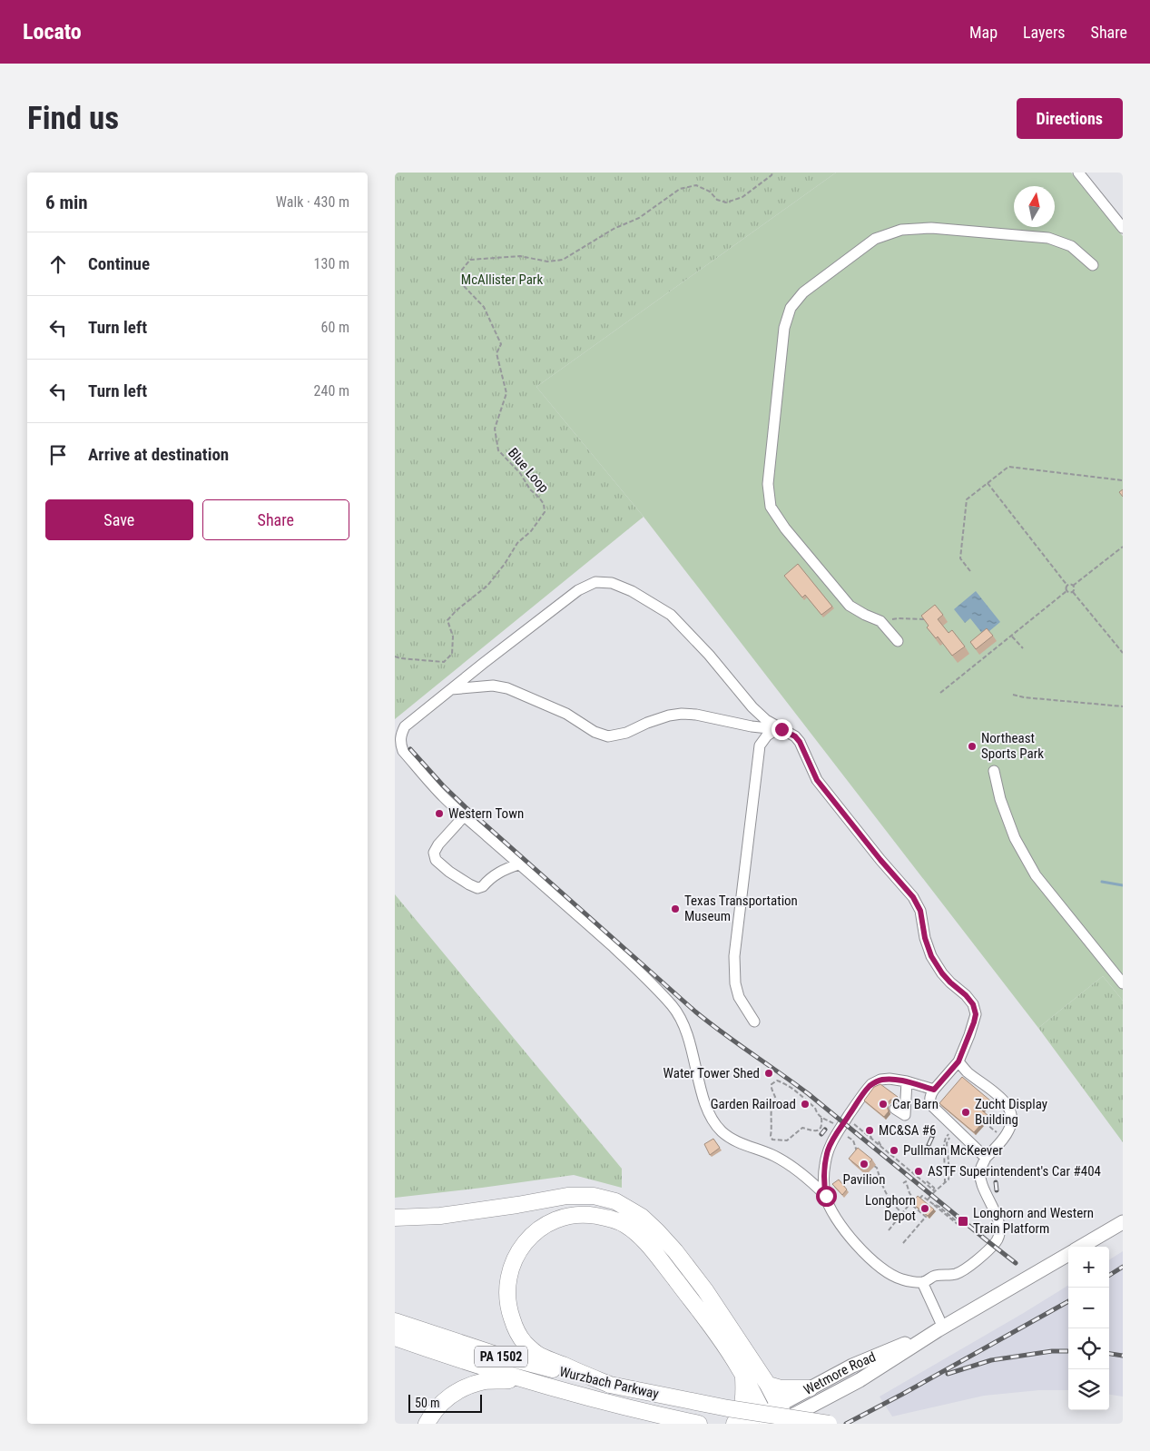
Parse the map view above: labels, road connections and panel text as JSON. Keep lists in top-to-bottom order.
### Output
{
  "streets": {
    "highway": ["PA 1502", "Wurzbach Parkway"],
    "main road": ["Wetmore Road"],
    "path": ["Blue Loop"]
  },
  "parks": ["McAllister Park"],
  "places": {
    "other": [
      "Northeast Sports Park",
      "Western Town",
      "Texas Transportation Museum",
      "Water Tower Shed",
      "Garden Railroad",
      "Car Barn",
      "Zucht Display Building",
      "MC&SA #6",
      "Pullman McKeever",
      "Pavilion",
      "ASTF Superintendent's Car #404",
      "Longhorn Depot"
    ],
    "transit": ["Longhorn and Western Train Platform"]
  },
  "scale_bar": "50 m",
  "north": "top",
  "page": {
    "header": "Locato",
    "nav": ["Map", "Layers", "Share"],
    "buttons": [
      "Directions",
      ["Save", "Share"]
    ],
    "title": "Find us",
    "heading": ["6 min", "Walk · 430 m"],
    "list": [
      ["Continue", "130 m"],
      ["Turn left", "60 m"],
      ["Turn left", "240 m"],
      "Arrive at destination"
    ],
    "map_buttons": ["+", "−"],
    "scale": "50 m"
  }
}
